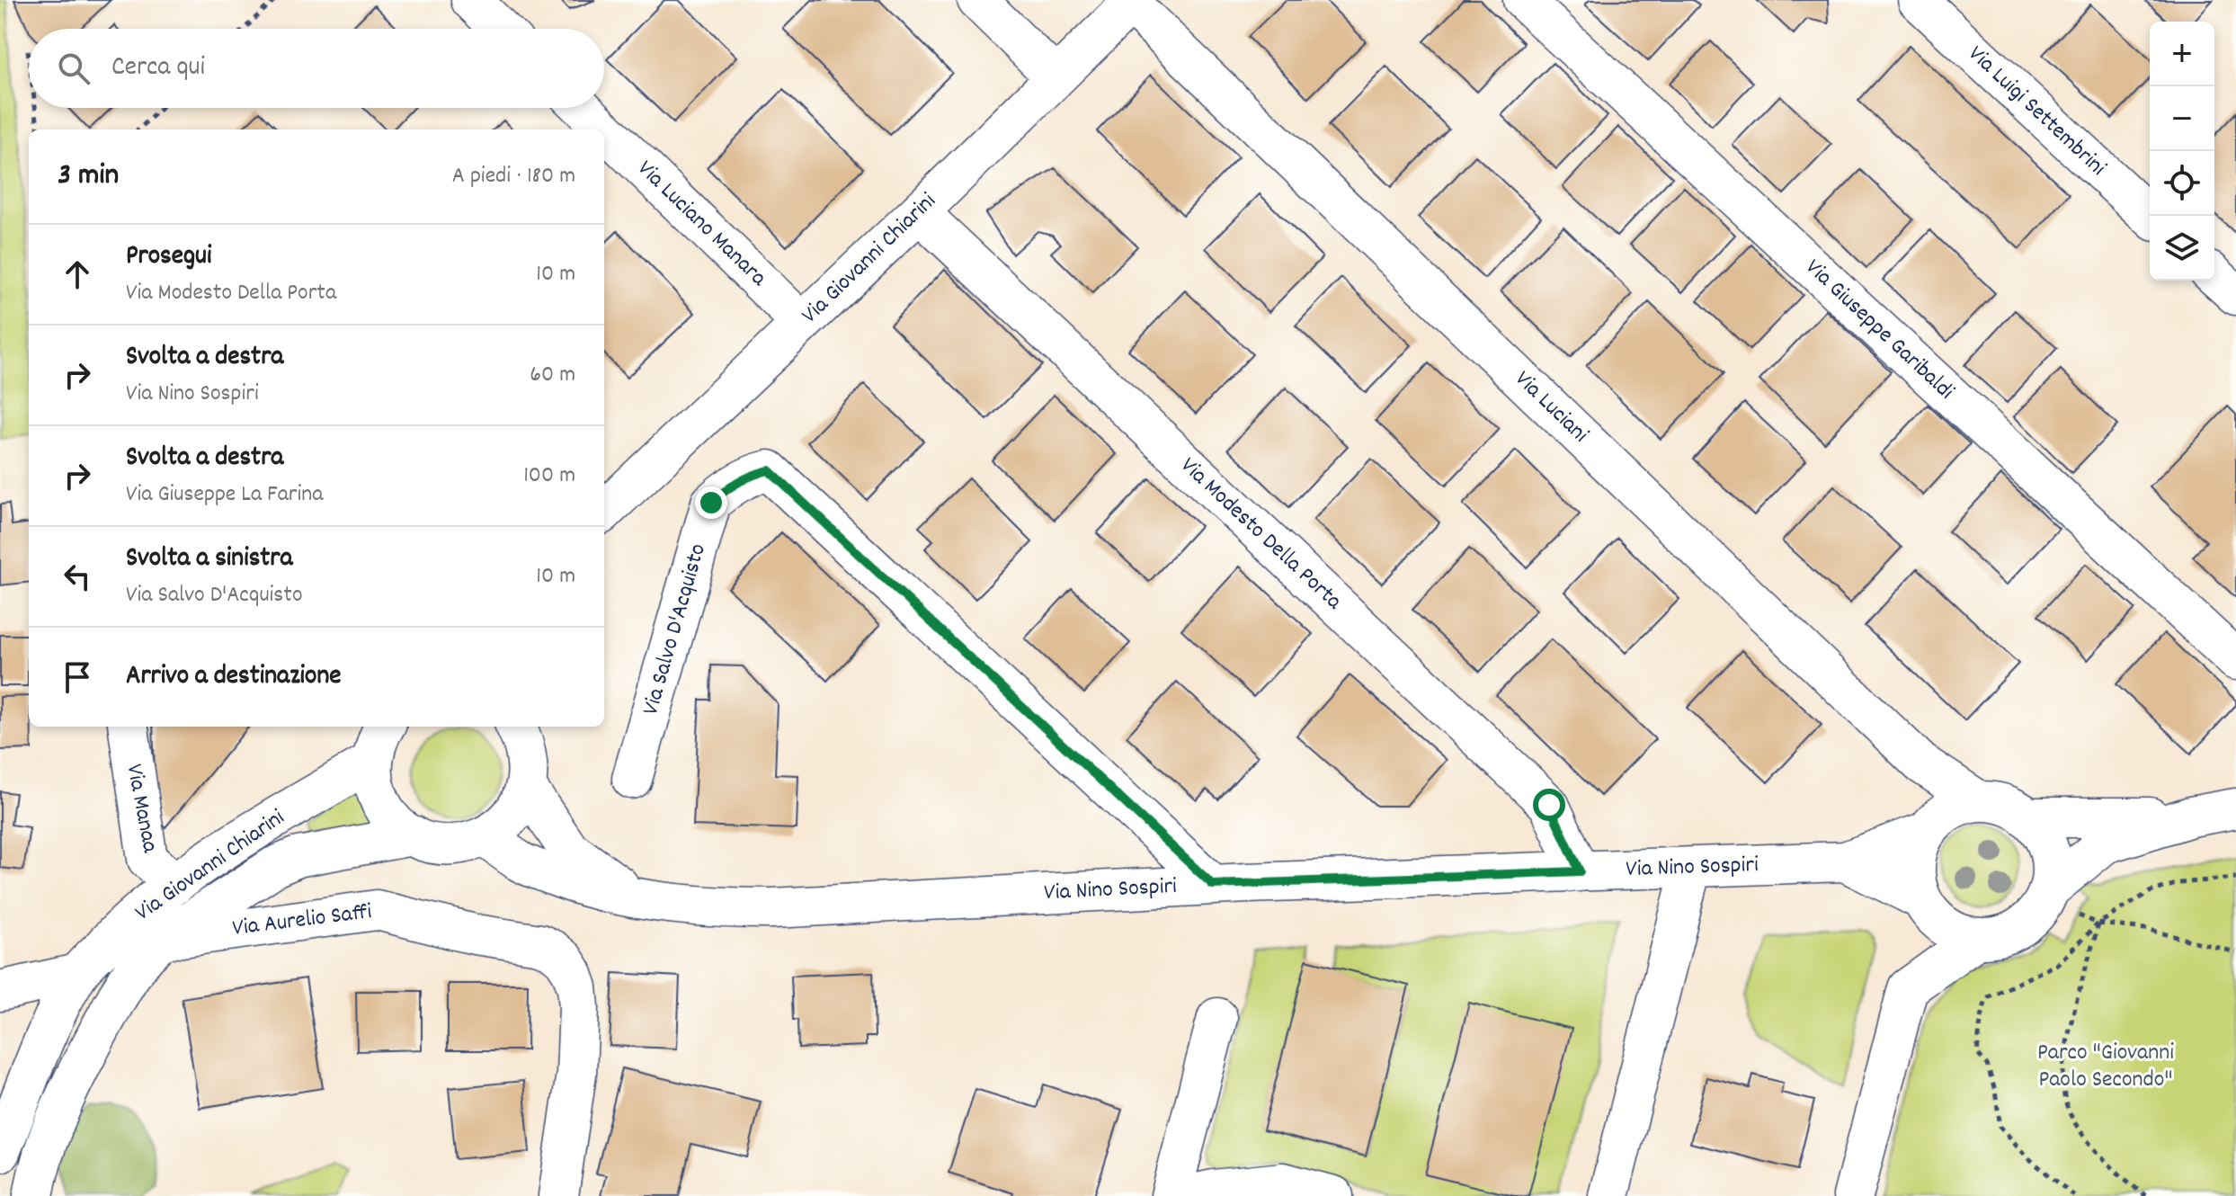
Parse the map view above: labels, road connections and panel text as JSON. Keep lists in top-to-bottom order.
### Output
{
  "streets": {
    "street": [
      "Via Luigi Settembrini",
      "Via Luciano Manara",
      "Via Giovanni Chiarini",
      "Via Giuseppe Garibaldi",
      "Via Luciani",
      "Via Modesto Della Porta",
      "Via Salvo D'Acquisto",
      "Via Manaa",
      "Via Nino Sospiri",
      "Via Aurelio Saffi"
    ]
  },
  "crossings": [
    ["Via Luciano Manara", "Via Giovanni Chiarini"],
    ["Via Giovanni Chiarini", "Via Luciani"],
    ["Via Giovanni Chiarini", "Via Modesto Della Porta"],
    ["Via Giovanni Chiarini", "Via Manaa"],
    ["Via Giovanni Chiarini", "Via Aurelio Saffi"],
    ["Via Luciani", "Via Nino Sospiri"],
    ["Via Modesto Della Porta", "Via Nino Sospiri"],
    ["Via Salvo D'Acquisto", "Via Nino Sospiri"]
  ],
  "parks": ["Parco \"Giovanni Paolo Secondo\""],
  "page": {
    "map_buttons": ["+", "−"],
    "search": "Cerca qui",
    "heading": ["3 min", "A piedi · 180 m"],
    "list": [
      ["Prosegui", "Via Modesto Della Porta", "10 m"],
      ["Svolta a destra", "Via Nino Sospiri", "60 m"],
      ["Svolta a destra", "Via Giuseppe La Farina", "100 m"],
      ["Svolta a sinistra", "Via Salvo D'Acquisto", "10 m"],
      "Arrivo a destinazione"
    ]
  }
}
